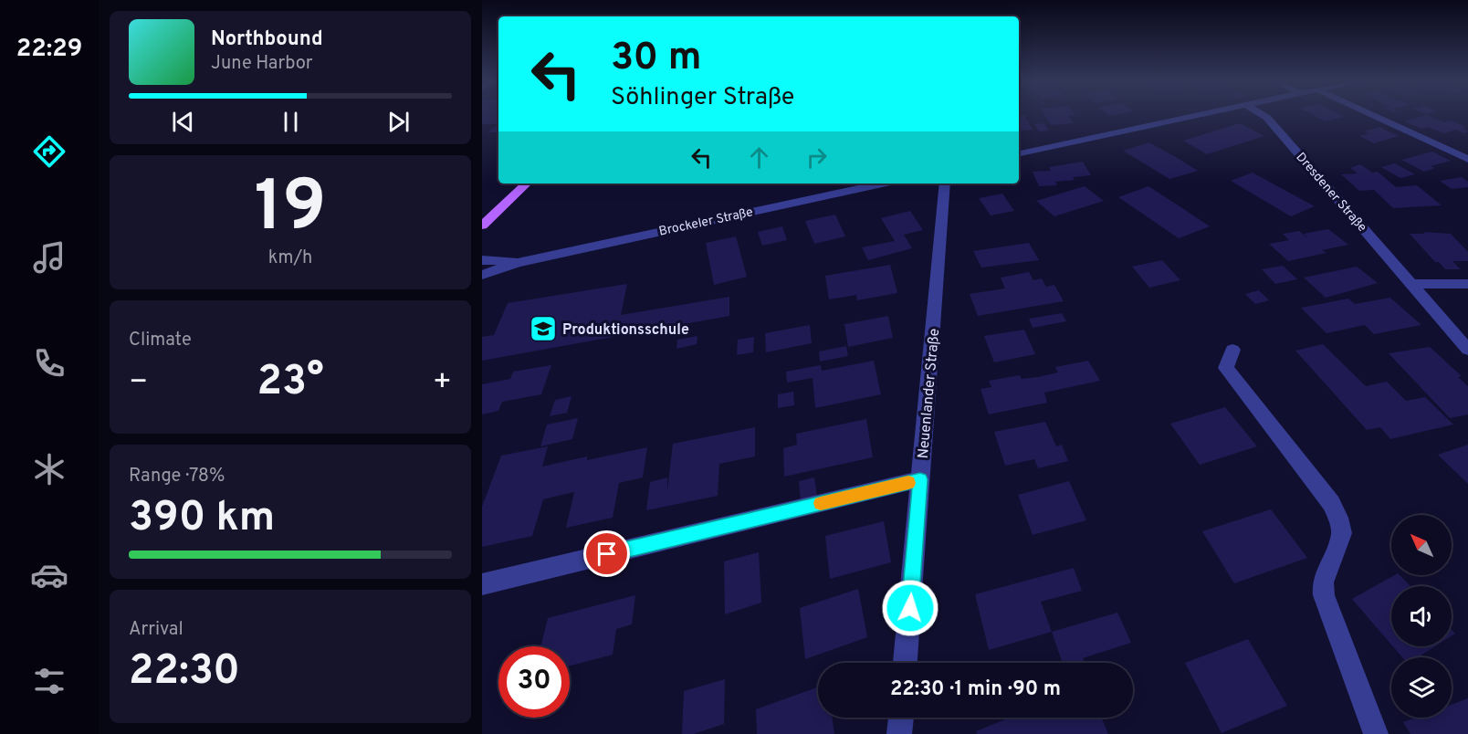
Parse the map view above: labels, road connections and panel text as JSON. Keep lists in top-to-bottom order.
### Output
{
  "streets": {
    "street": ["Dresdener Straße", "Brockeler Straße", "Neuenlander Straße"]
  },
  "places": {
    "school or university": ["Produktionsschule"]
  },
  "north": "top left",
  "page": {
    "tabs": "22:29",
    "turn": ["30 m", "Söhlinger Straße"],
    "song": ["Northbound", "June Harbor"],
    "tile": [
      ["19", "km/h"],
      "Climate",
      ["Range · 78%", "390 km"],
      ["Arrival", "22:30"]
    ],
    "heat": ["−", "23°", "+"],
    "limit": "30",
    "trip": "22:30 · 1 min · 90 m"
  }
}
